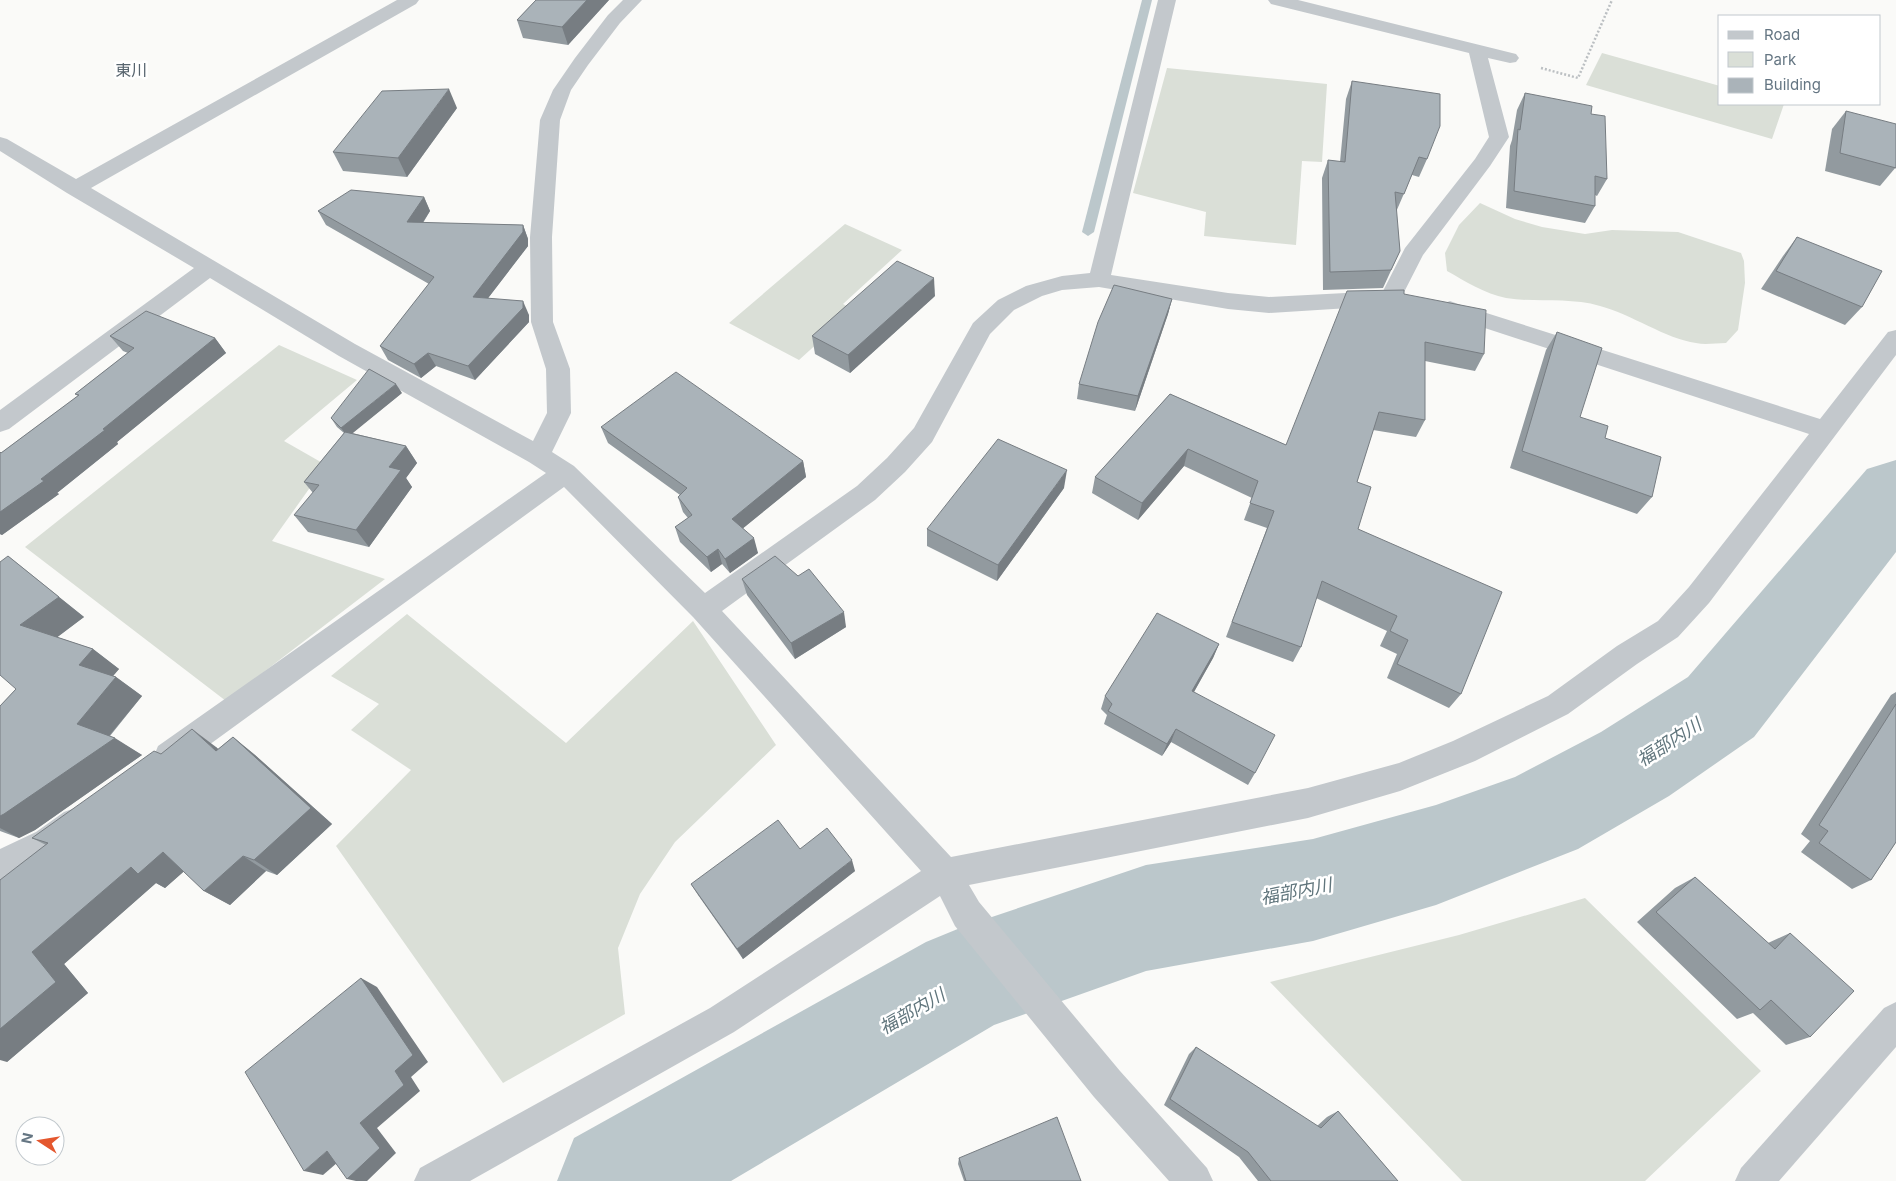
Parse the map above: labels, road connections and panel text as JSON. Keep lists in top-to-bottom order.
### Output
{
  "districts": ["東川"],
  "water": ["福部内川"],
  "legend": ["Road", "Park", "Building"],
  "north": "left"
}
